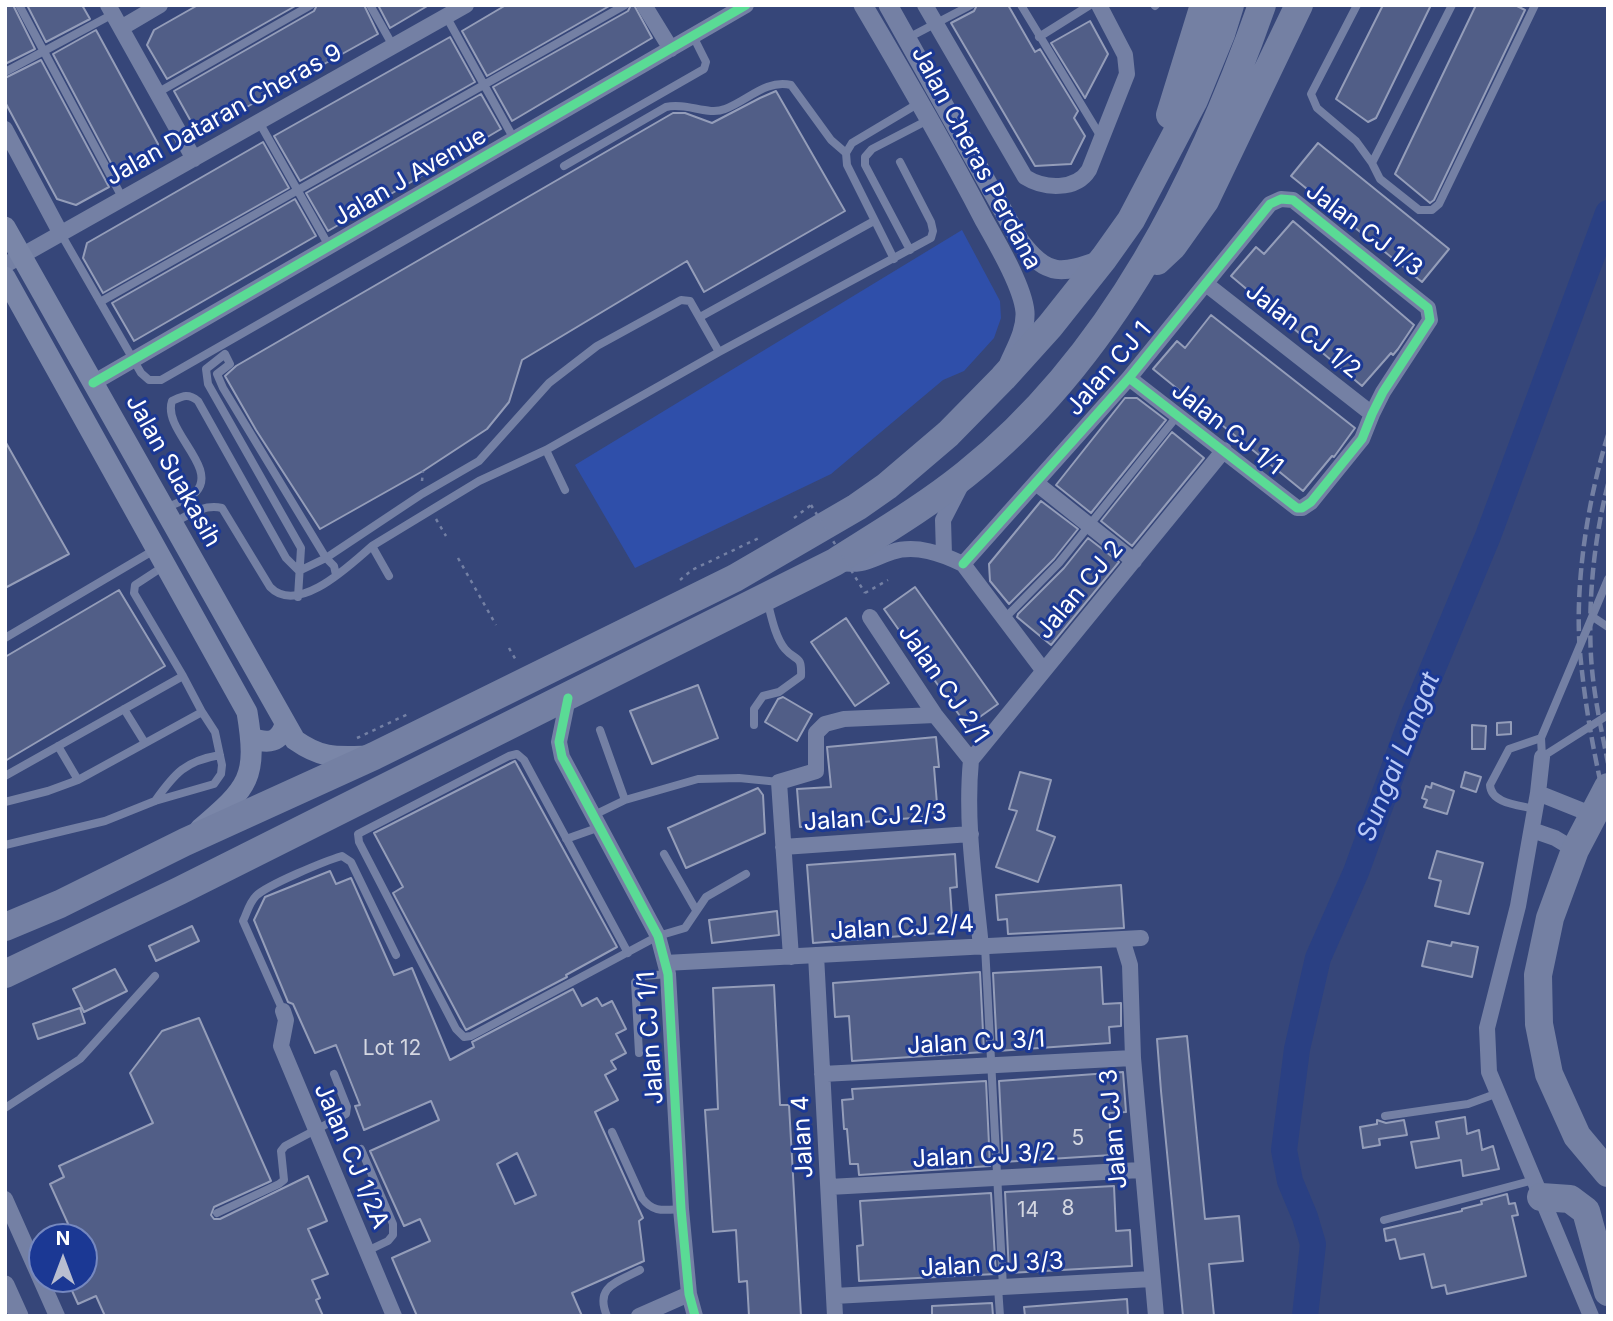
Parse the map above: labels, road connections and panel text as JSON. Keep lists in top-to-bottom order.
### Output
{
  "streets": {
    "main road": ["Jalan Suakasih"],
    "street": [
      "Jalan Dataran Cheras 9",
      "Jalan Cheras Perdana",
      "Jalan J Avenue",
      "Jalan CJ 1/3",
      "Jalan CJ 1/2",
      "Jalan CJ 1",
      "Jalan CJ 1/1",
      "Jalan CJ 2",
      "Jalan CJ 2/1",
      "Jalan CJ 2/3",
      "Jalan CJ 2/4",
      "Jalan CJ 3/1",
      "Jalan CJ 3",
      "Jalan 4",
      "Jalan CJ 1/2A",
      "Jalan CJ 3/2",
      "Jalan CJ 3/3"
    ]
  },
  "crossings": [
    ["Jalan Dataran Cheras 9", "Jalan Suakasih"],
    ["Jalan J Avenue", "Jalan Suakasih"],
    ["Jalan CJ 1/3", "Jalan CJ 1/2"],
    ["Jalan CJ 1/3", "Jalan CJ 1"],
    ["Jalan CJ 1/3", "Jalan CJ 1/1"],
    ["Jalan CJ 1/2", "Jalan CJ 1"],
    ["Jalan CJ 1/2", "Jalan CJ 1/1"],
    ["Jalan CJ 1", "Jalan CJ 1/1"],
    ["Jalan CJ 1/1", "Jalan CJ 2"],
    ["Jalan CJ 1/1", "Jalan CJ 2/4"],
    ["Jalan CJ 2", "Jalan CJ 2/1"],
    ["Jalan CJ 2/1", "Jalan CJ 2/3"],
    ["Jalan CJ 2/1", "Jalan CJ 2/4"],
    ["Jalan CJ 2/4", "Jalan CJ 3"],
    ["Jalan CJ 2/4", "Jalan 4"],
    ["Jalan CJ 3/1", "Jalan CJ 3"],
    ["Jalan CJ 3/1", "Jalan 4"],
    ["Jalan CJ 3", "Jalan CJ 3/2"],
    ["Jalan CJ 3", "Jalan CJ 3/3"],
    ["Jalan 4", "Jalan CJ 3/2"],
    ["Jalan 4", "Jalan CJ 3/3"]
  ],
  "water": ["Sungai Langat"],
  "house_numbers": [
    "Lot 12",
    "5",
    "8",
    "14"
  ],
  "north": "top"
}
